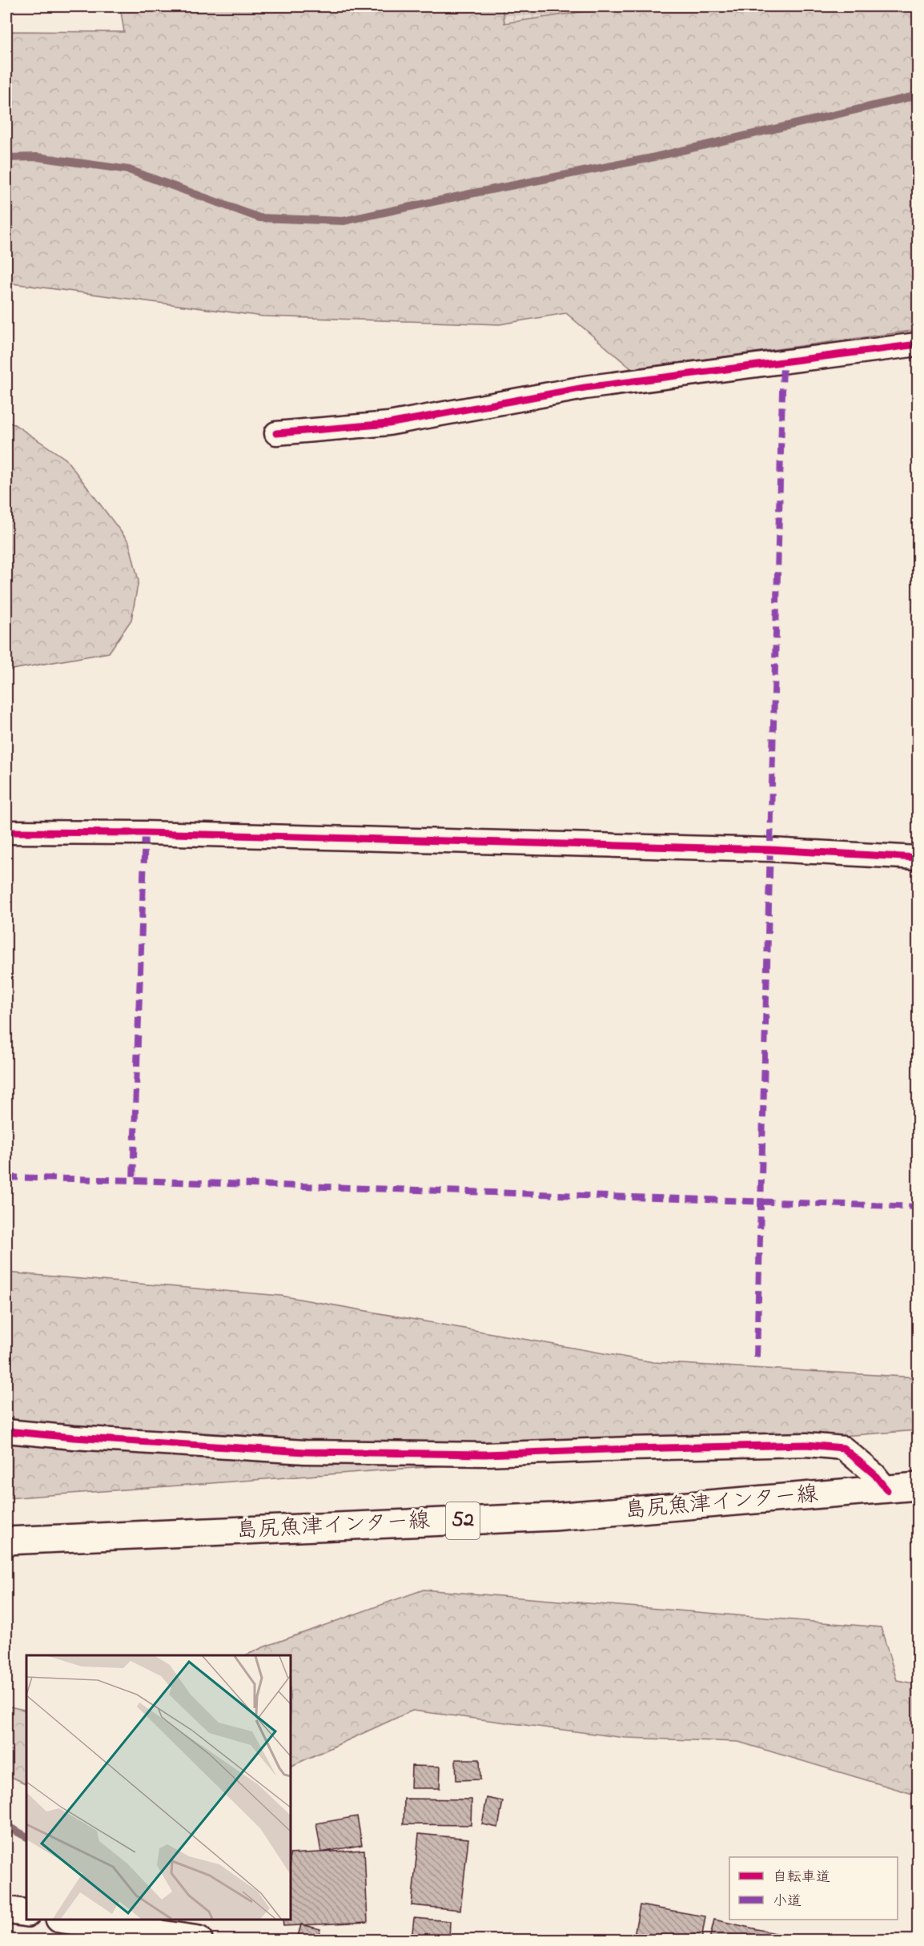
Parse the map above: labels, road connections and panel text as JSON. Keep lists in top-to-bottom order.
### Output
{
  "streets": {
    "main road": ["島尻魚津インター線", "52"]
  },
  "legend": ["自転車道", "小道"]
}
